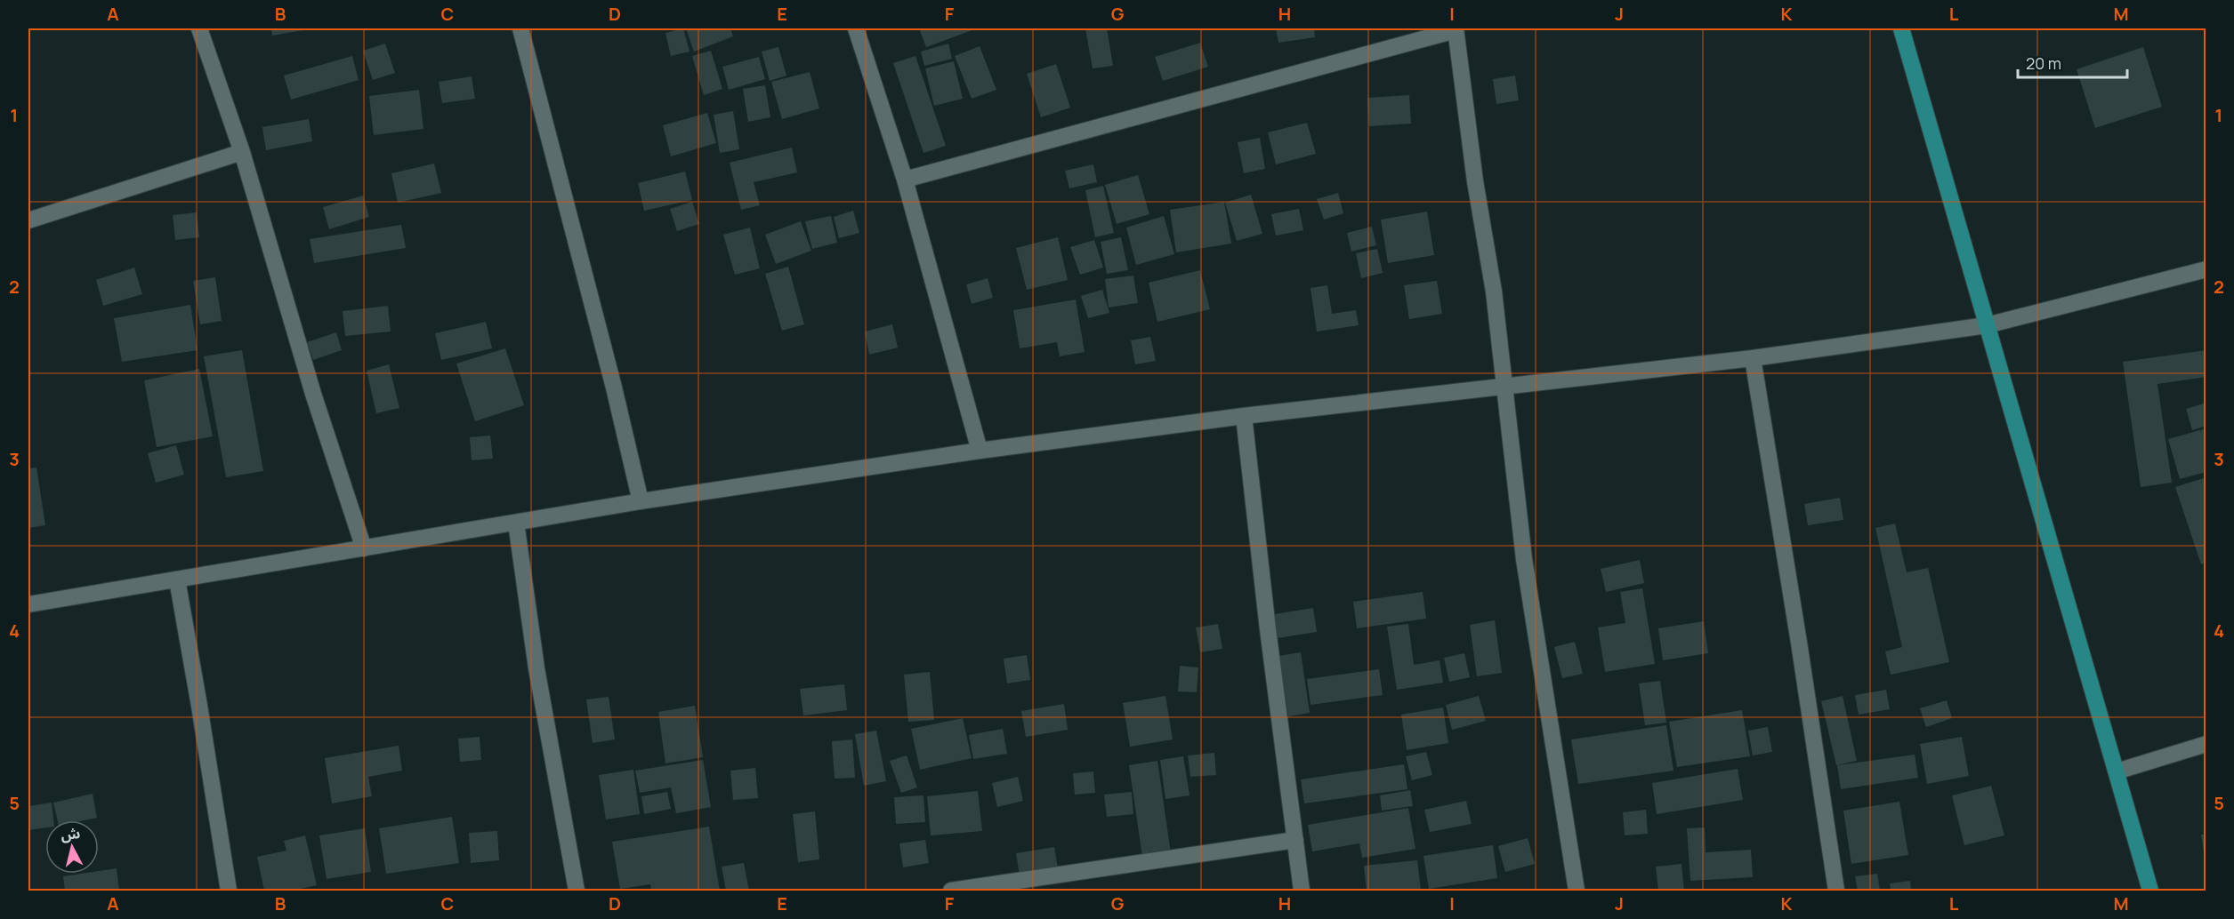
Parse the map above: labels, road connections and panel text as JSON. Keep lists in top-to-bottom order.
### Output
{
  "scale_bar": "20 m",
  "north": "top",
  "grid": {
    "columns": [
      "A",
      "B",
      "C",
      "D",
      "E",
      "F",
      "G",
      "H",
      "I",
      "J",
      "K",
      "L",
      "M"
    ],
    "rows": [
      "1",
      "2",
      "3",
      "4",
      "5"
    ]
  }
}
